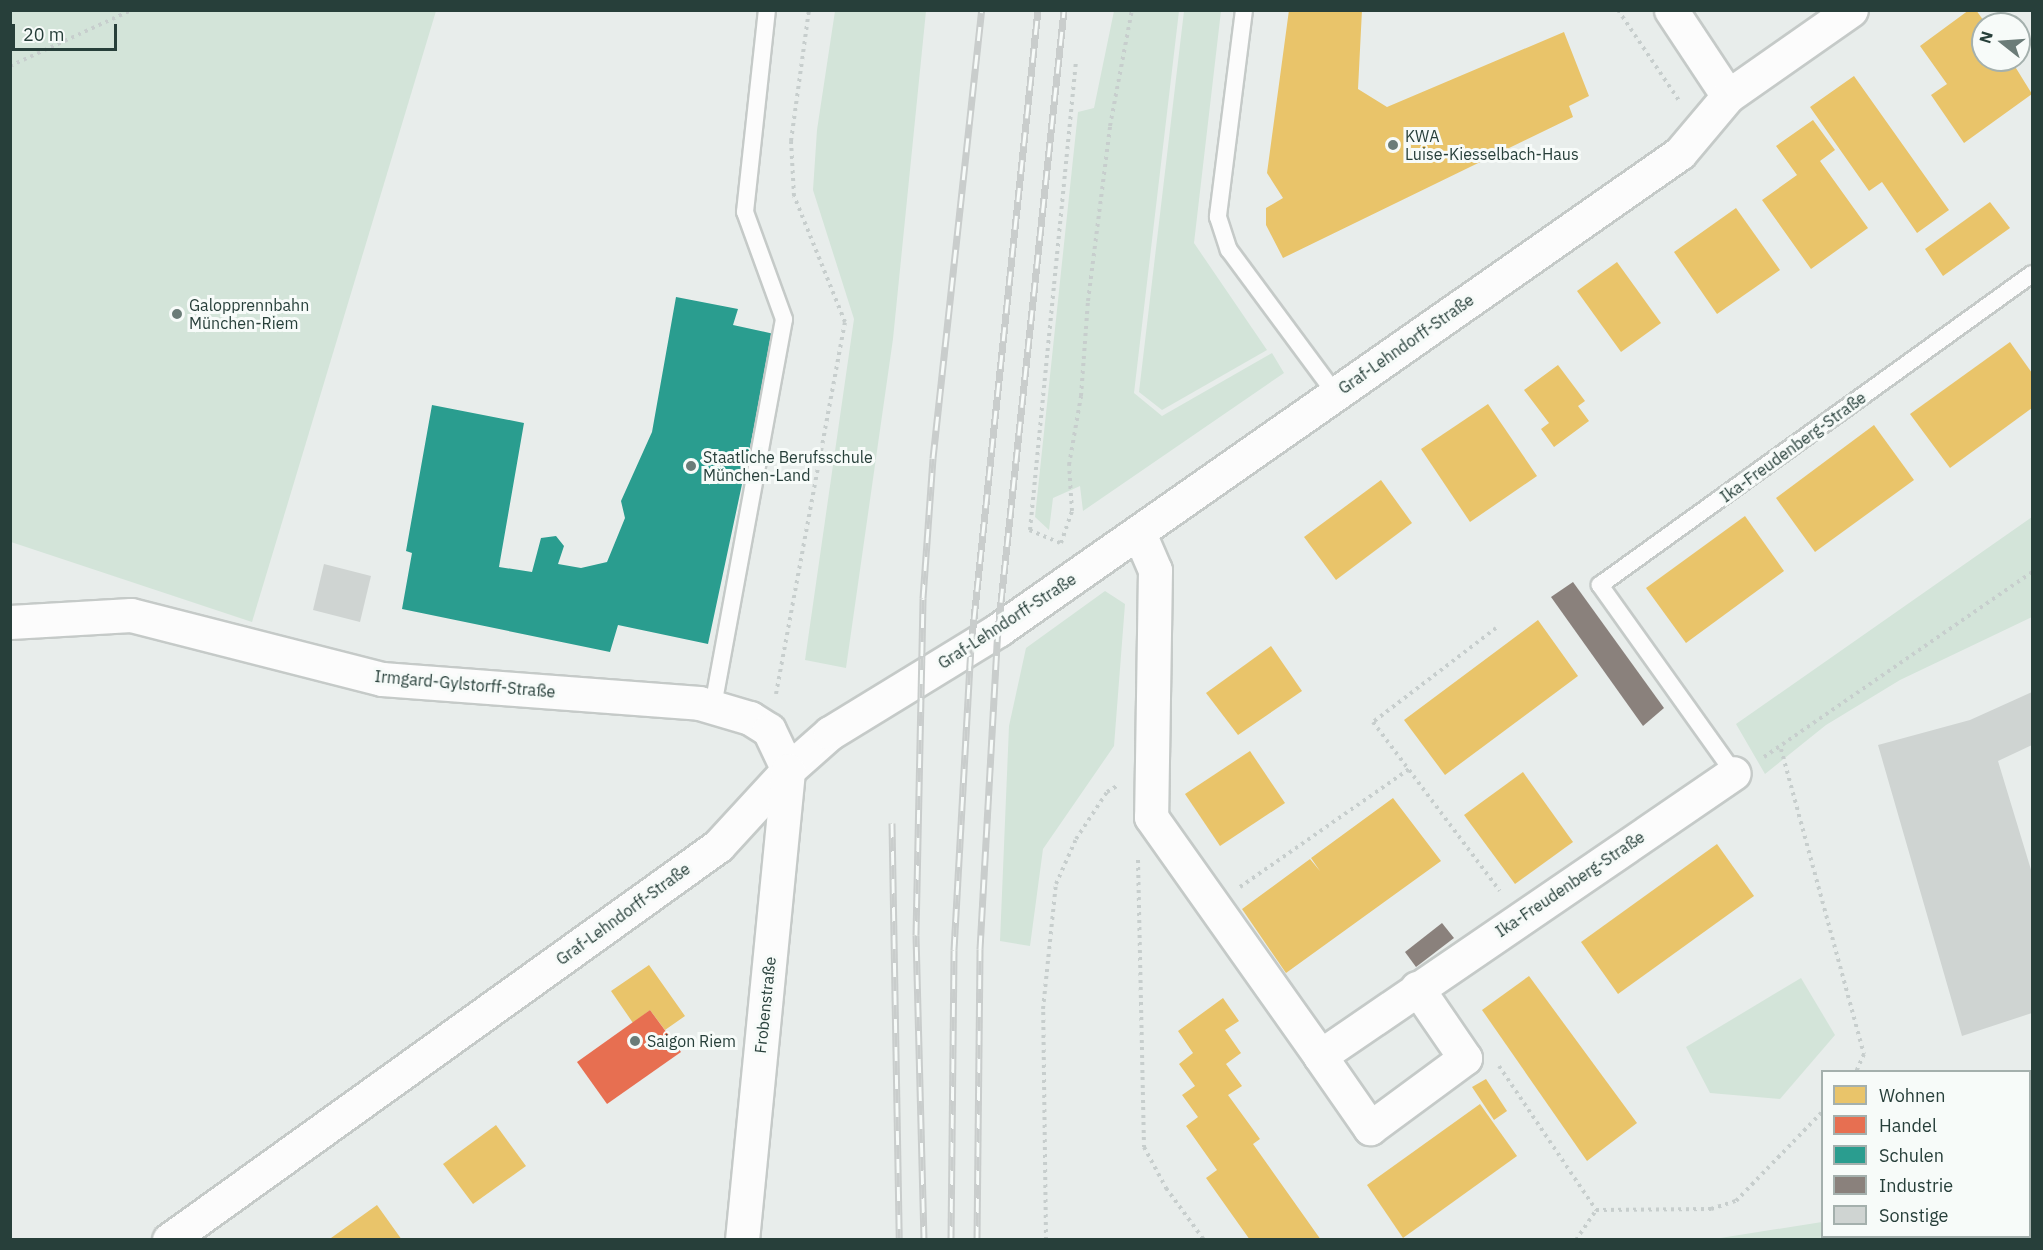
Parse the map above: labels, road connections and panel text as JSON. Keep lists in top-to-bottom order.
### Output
{
  "streets": {
    "street": [
      "Graf-Lehndorff-Straße",
      "Ika-Freudenberg-Straße",
      "Irmgard-Gylstorff-Straße",
      "Frobenstraße"
    ]
  },
  "crossings": [
    ["Graf-Lehndorff-Straße", "Frobenstraße"]
  ],
  "places": [
    "KWA Luise-Kiesselbach-Haus",
    "Galopprennbahn München-Riem",
    "Staatliche Berufsschule München-Land",
    "Saigon Riem"
  ],
  "legend": [
    "Wohnen",
    "Handel",
    "Schulen",
    "Industrie",
    "Sonstige"
  ],
  "scale_bar": "20 m",
  "north": "left"
}
